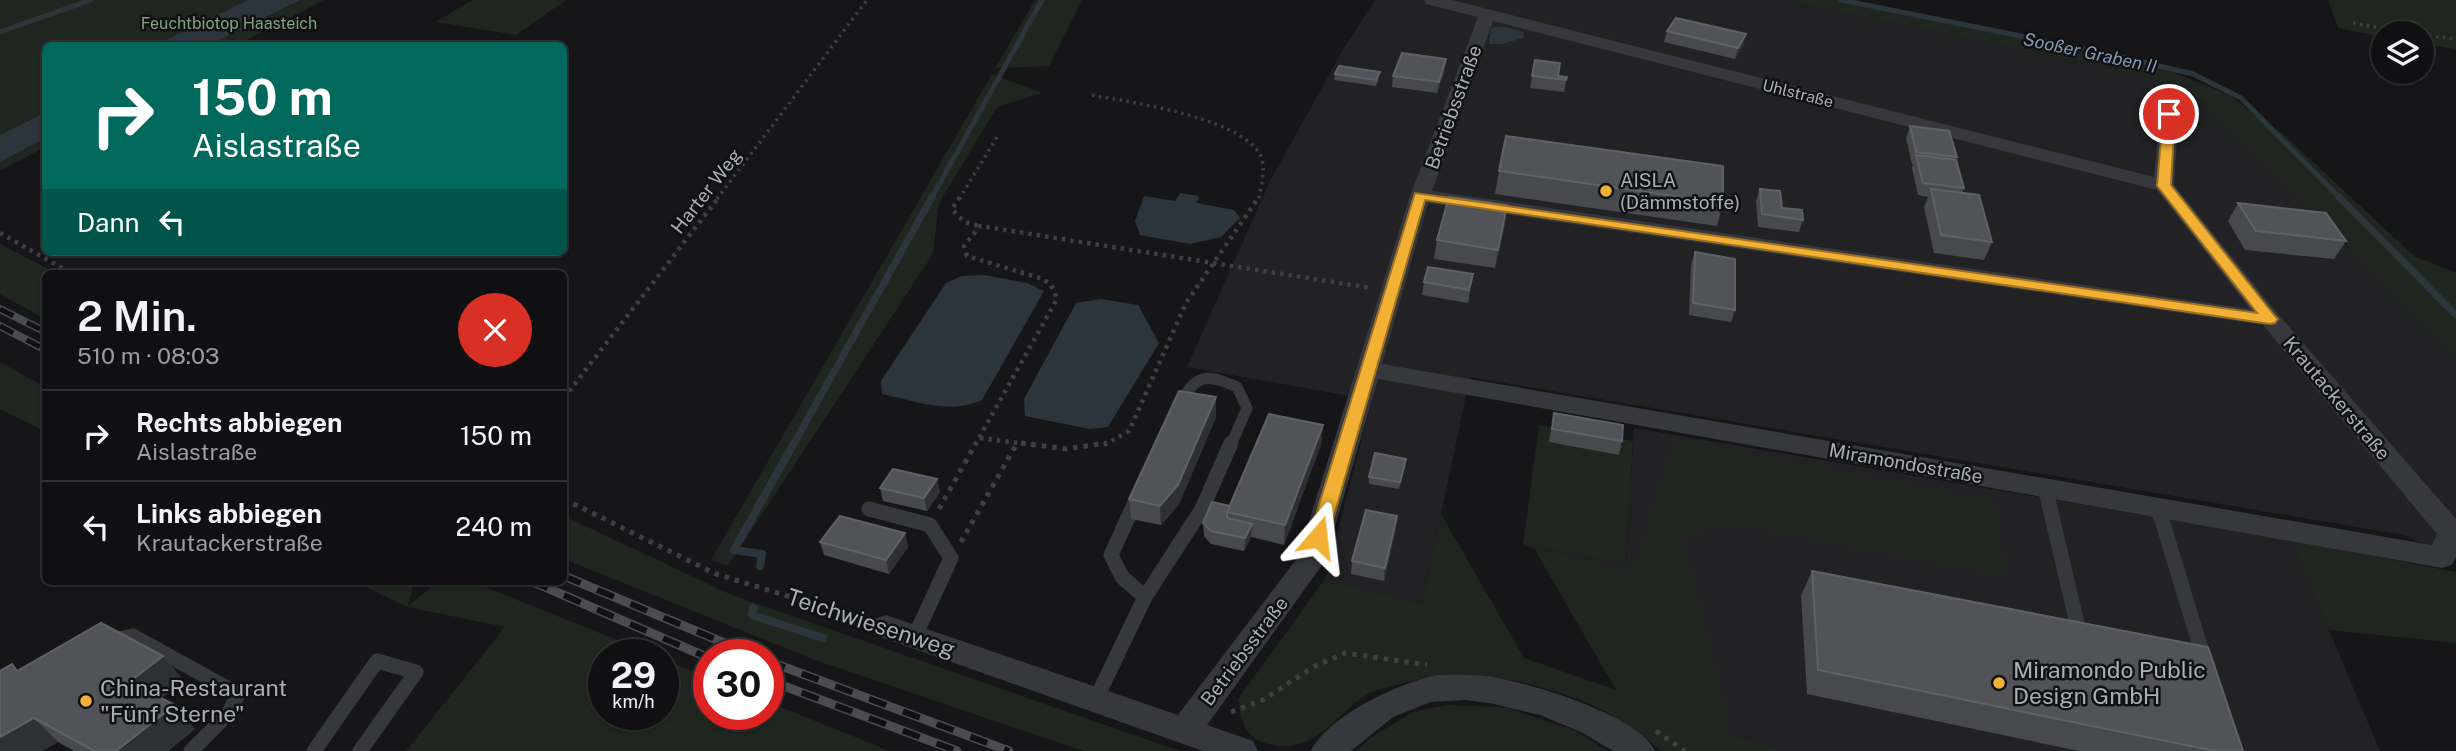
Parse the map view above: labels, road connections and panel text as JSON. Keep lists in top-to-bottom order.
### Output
{
  "streets": {
    "street": [
      "Uhlstraße",
      "Betriebsstraße",
      "Krautackerstraße",
      "Miramondostraße",
      "Teichwiesenweg"
    ],
    "path": ["Harter Weg"]
  },
  "crossings": [
    ["Uhlstraße", "Betriebsstraße"],
    ["Uhlstraße", "Krautackerstraße"],
    ["Betriebsstraße", "Miramondostraße"],
    ["Betriebsstraße", "Teichwiesenweg"],
    ["Krautackerstraße", "Miramondostraße"]
  ],
  "water": ["Sooßer Graben II"],
  "parks": ["Feuchtbiotop Haasteich"],
  "places": ["AISLA (Dämmstoffe)", "Miramondo Public Design GmbH", "China-Restaurant \"Fünf Sterne\""],
  "page": {
    "turn": ["150 m", "Aislastraße"],
    "then": "Dann",
    "heading": ["2 Min.", "510 m · 08:03"],
    "list": [
      {
        "name": "Rechts abbiegen",
        "note": "Aislastraße",
        "value": "150 m"
      },
      {
        "name": "Links abbiegen",
        "note": "Krautackerstraße",
        "value": "240 m"
      }
    ],
    "speed": "29 km/h",
    "limit": "30"
  }
}
